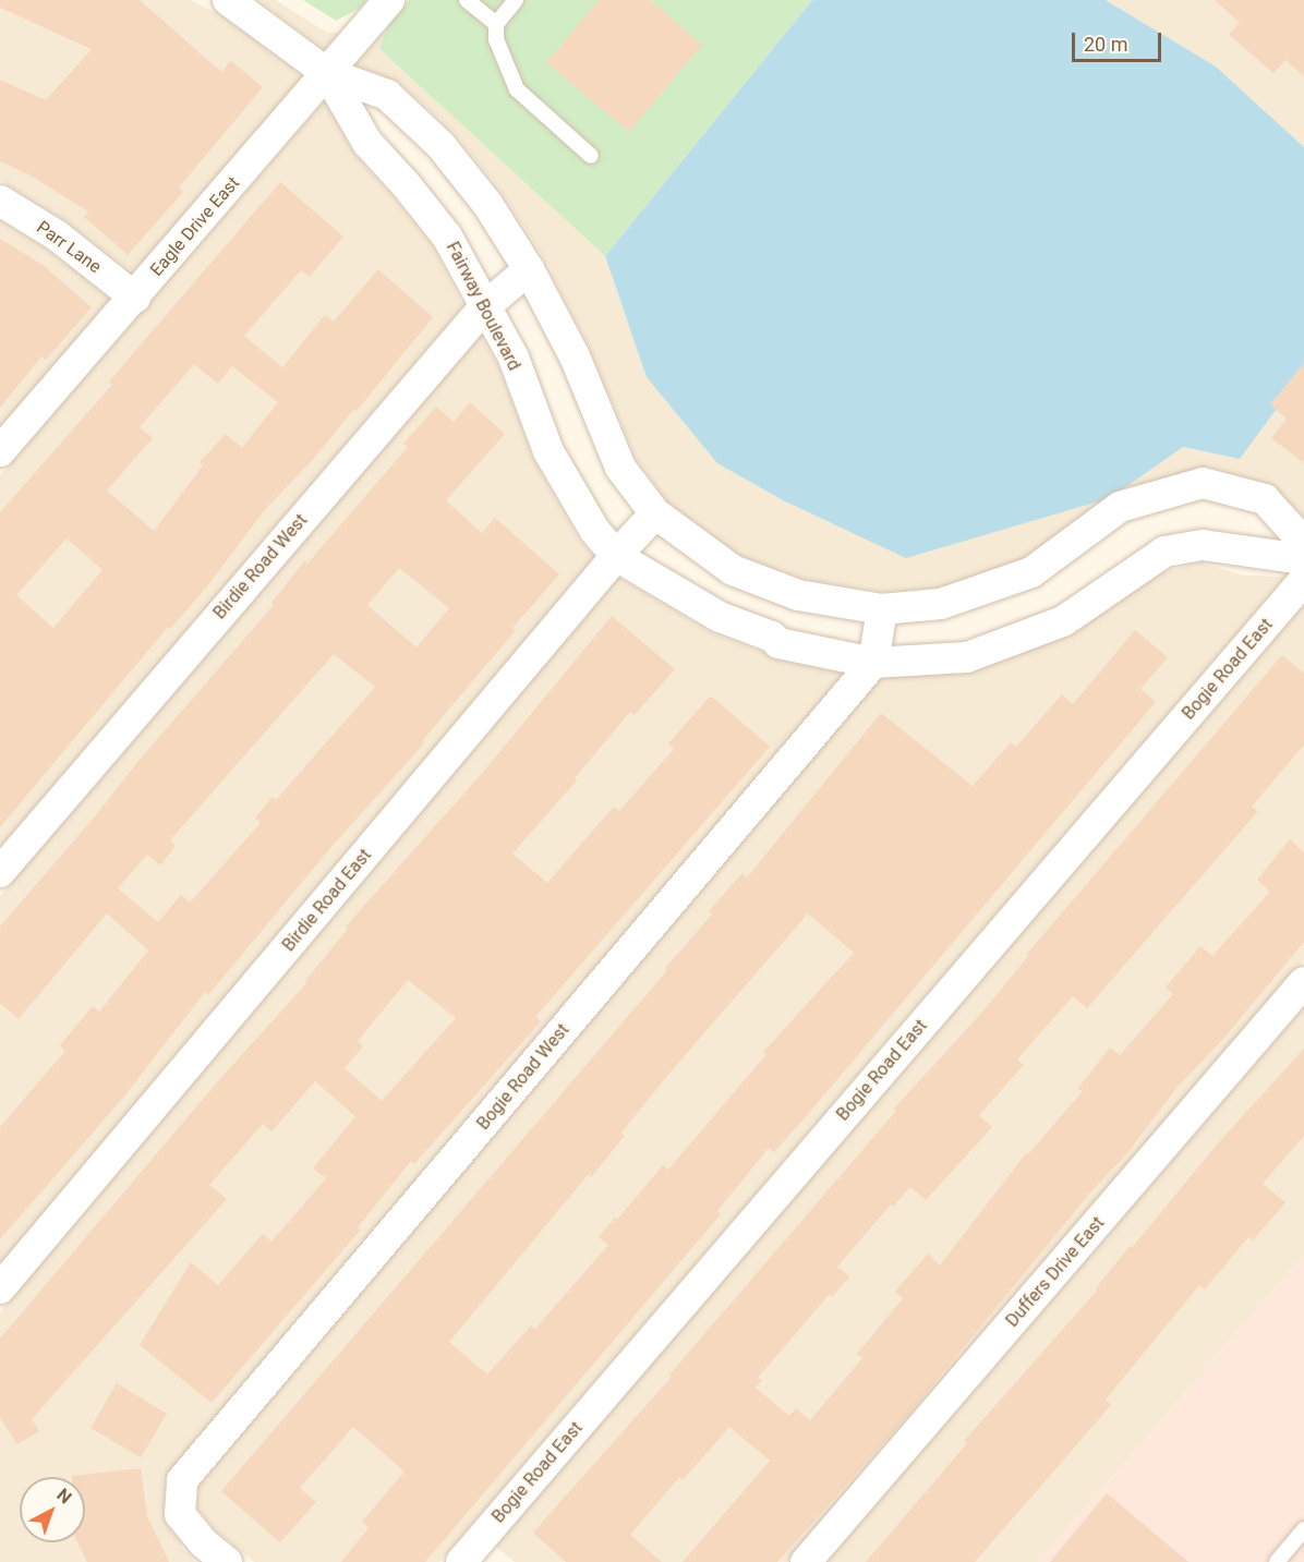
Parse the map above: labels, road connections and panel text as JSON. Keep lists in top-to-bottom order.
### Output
{
  "streets": {
    "street": [
      "Eagle Drive East",
      "Parr Lane",
      "Fairway Boulevard",
      "Birdie Road West",
      "Bogie Road East",
      "Birdie Road East",
      "Bogie Road West",
      "Duffers Drive East"
    ]
  },
  "crossings": [
    ["Eagle Drive East", "Parr Lane"],
    ["Eagle Drive East", "Fairway Boulevard"],
    ["Fairway Boulevard", "Birdie Road West"],
    ["Fairway Boulevard", "Birdie Road East"],
    ["Fairway Boulevard", "Bogie Road West"]
  ],
  "scale_bar": "20 m",
  "north": "top right"
}
